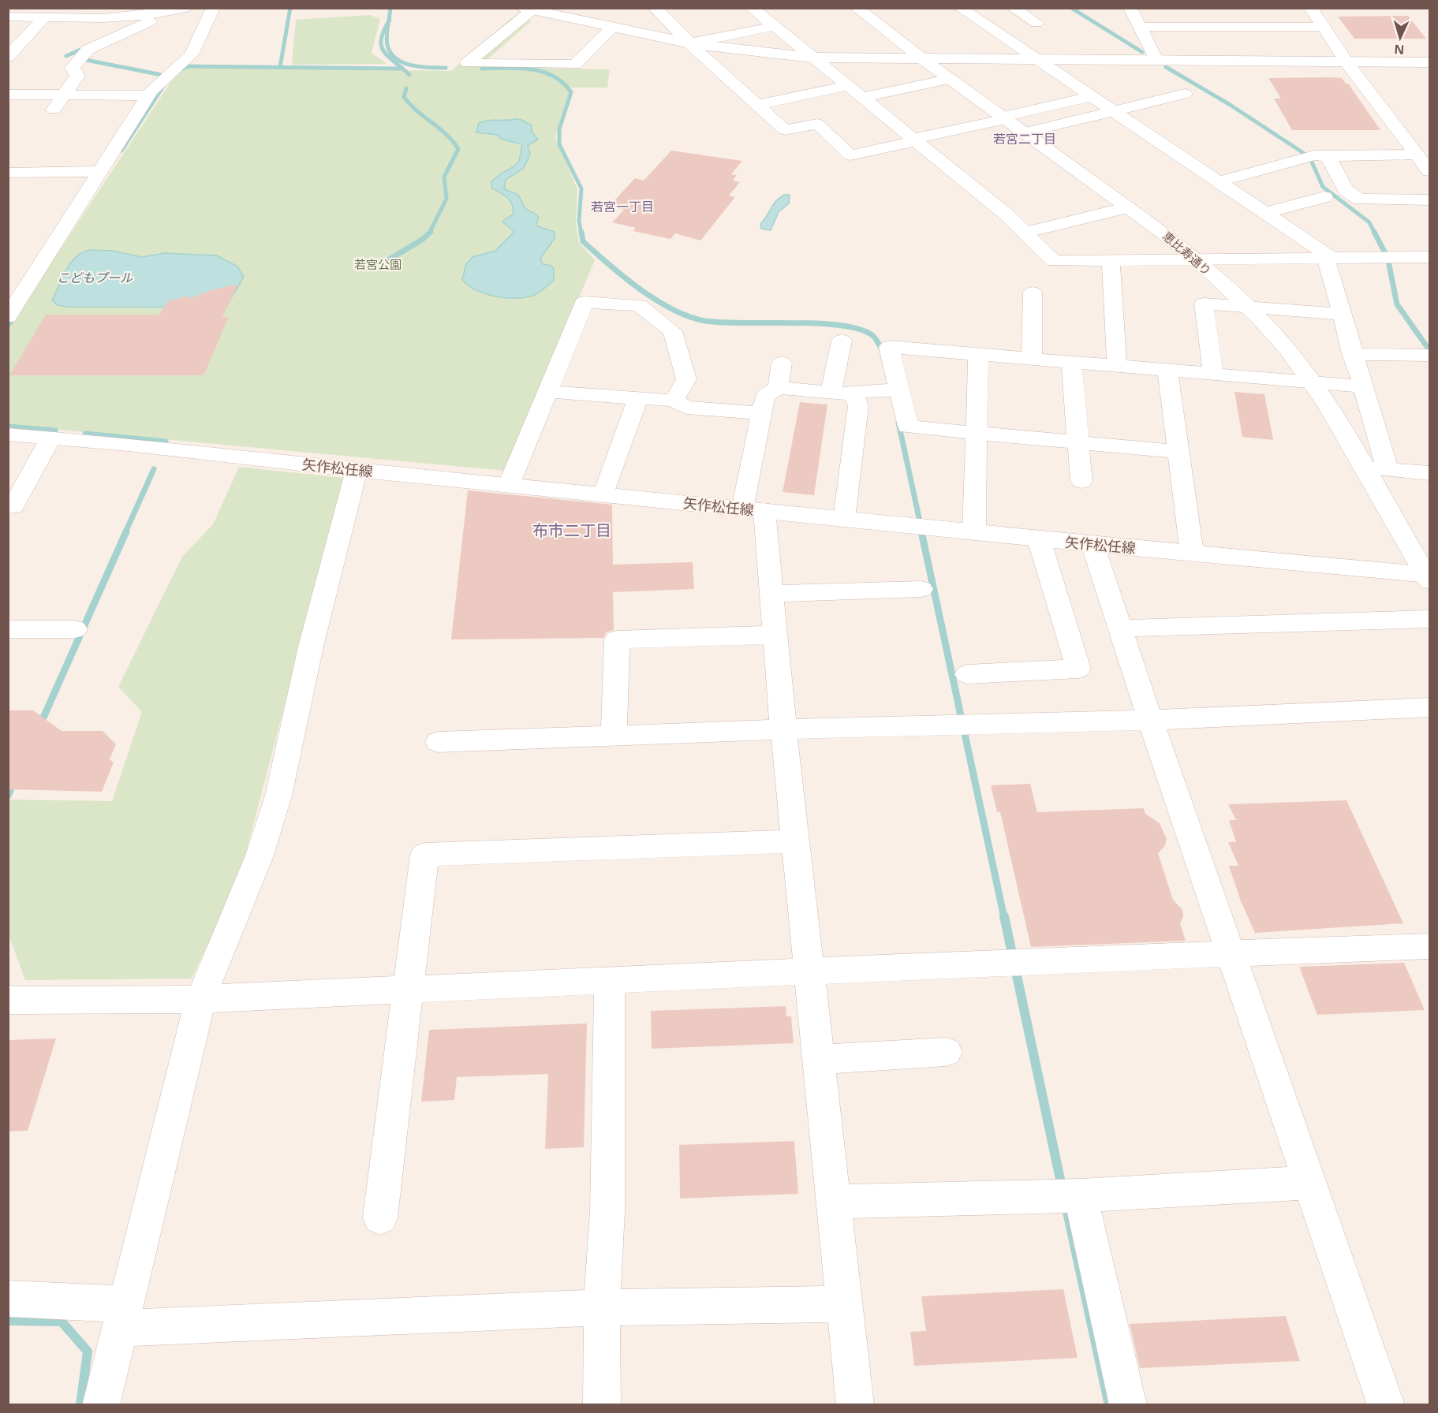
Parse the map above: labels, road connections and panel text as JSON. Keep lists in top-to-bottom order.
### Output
{
  "streets": {
    "street": ["恵比寿通り", "矢作松任線"]
  },
  "crossings": [
    ["恵比寿通り", "矢作松任線"]
  ],
  "districts": ["若宮二丁目", "若宮一丁目", "布市二丁目"],
  "water": ["こどもプール"],
  "parks": ["若宮公園"],
  "north": "bottom"
}
